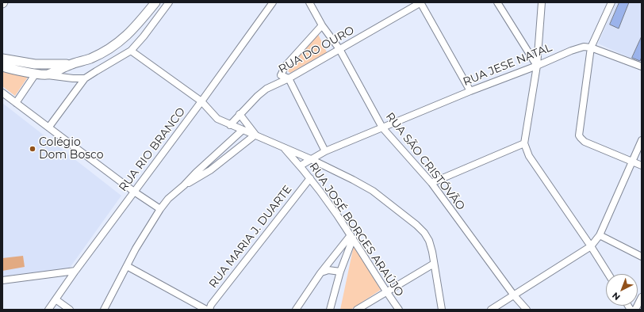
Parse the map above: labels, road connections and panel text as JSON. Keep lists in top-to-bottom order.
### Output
{
  "streets": {
    "street": [
      "RUA DO OURO",
      "RUA JESE NATAL",
      "RUA RIO BRANCO",
      "RUA SÃO CRISTÓVÃO",
      "RUA JOSÉ BORGES ARAÚJO",
      "RUA MARIA J. DUARTE"
    ]
  },
  "crossings": [
    ["RUA DO OURO", "RUA SÃO CRISTÓVÃO"],
    ["RUA JESE NATAL", "RUA SÃO CRISTÓVÃO"],
    ["RUA JESE NATAL", "RUA JOSÉ BORGES ARAÚJO"],
    ["RUA JOSÉ BORGES ARAÚJO", "RUA MARIA J. DUARTE"]
  ],
  "places": ["Colégio Dom Bosco"],
  "north": "bottom left"
}
